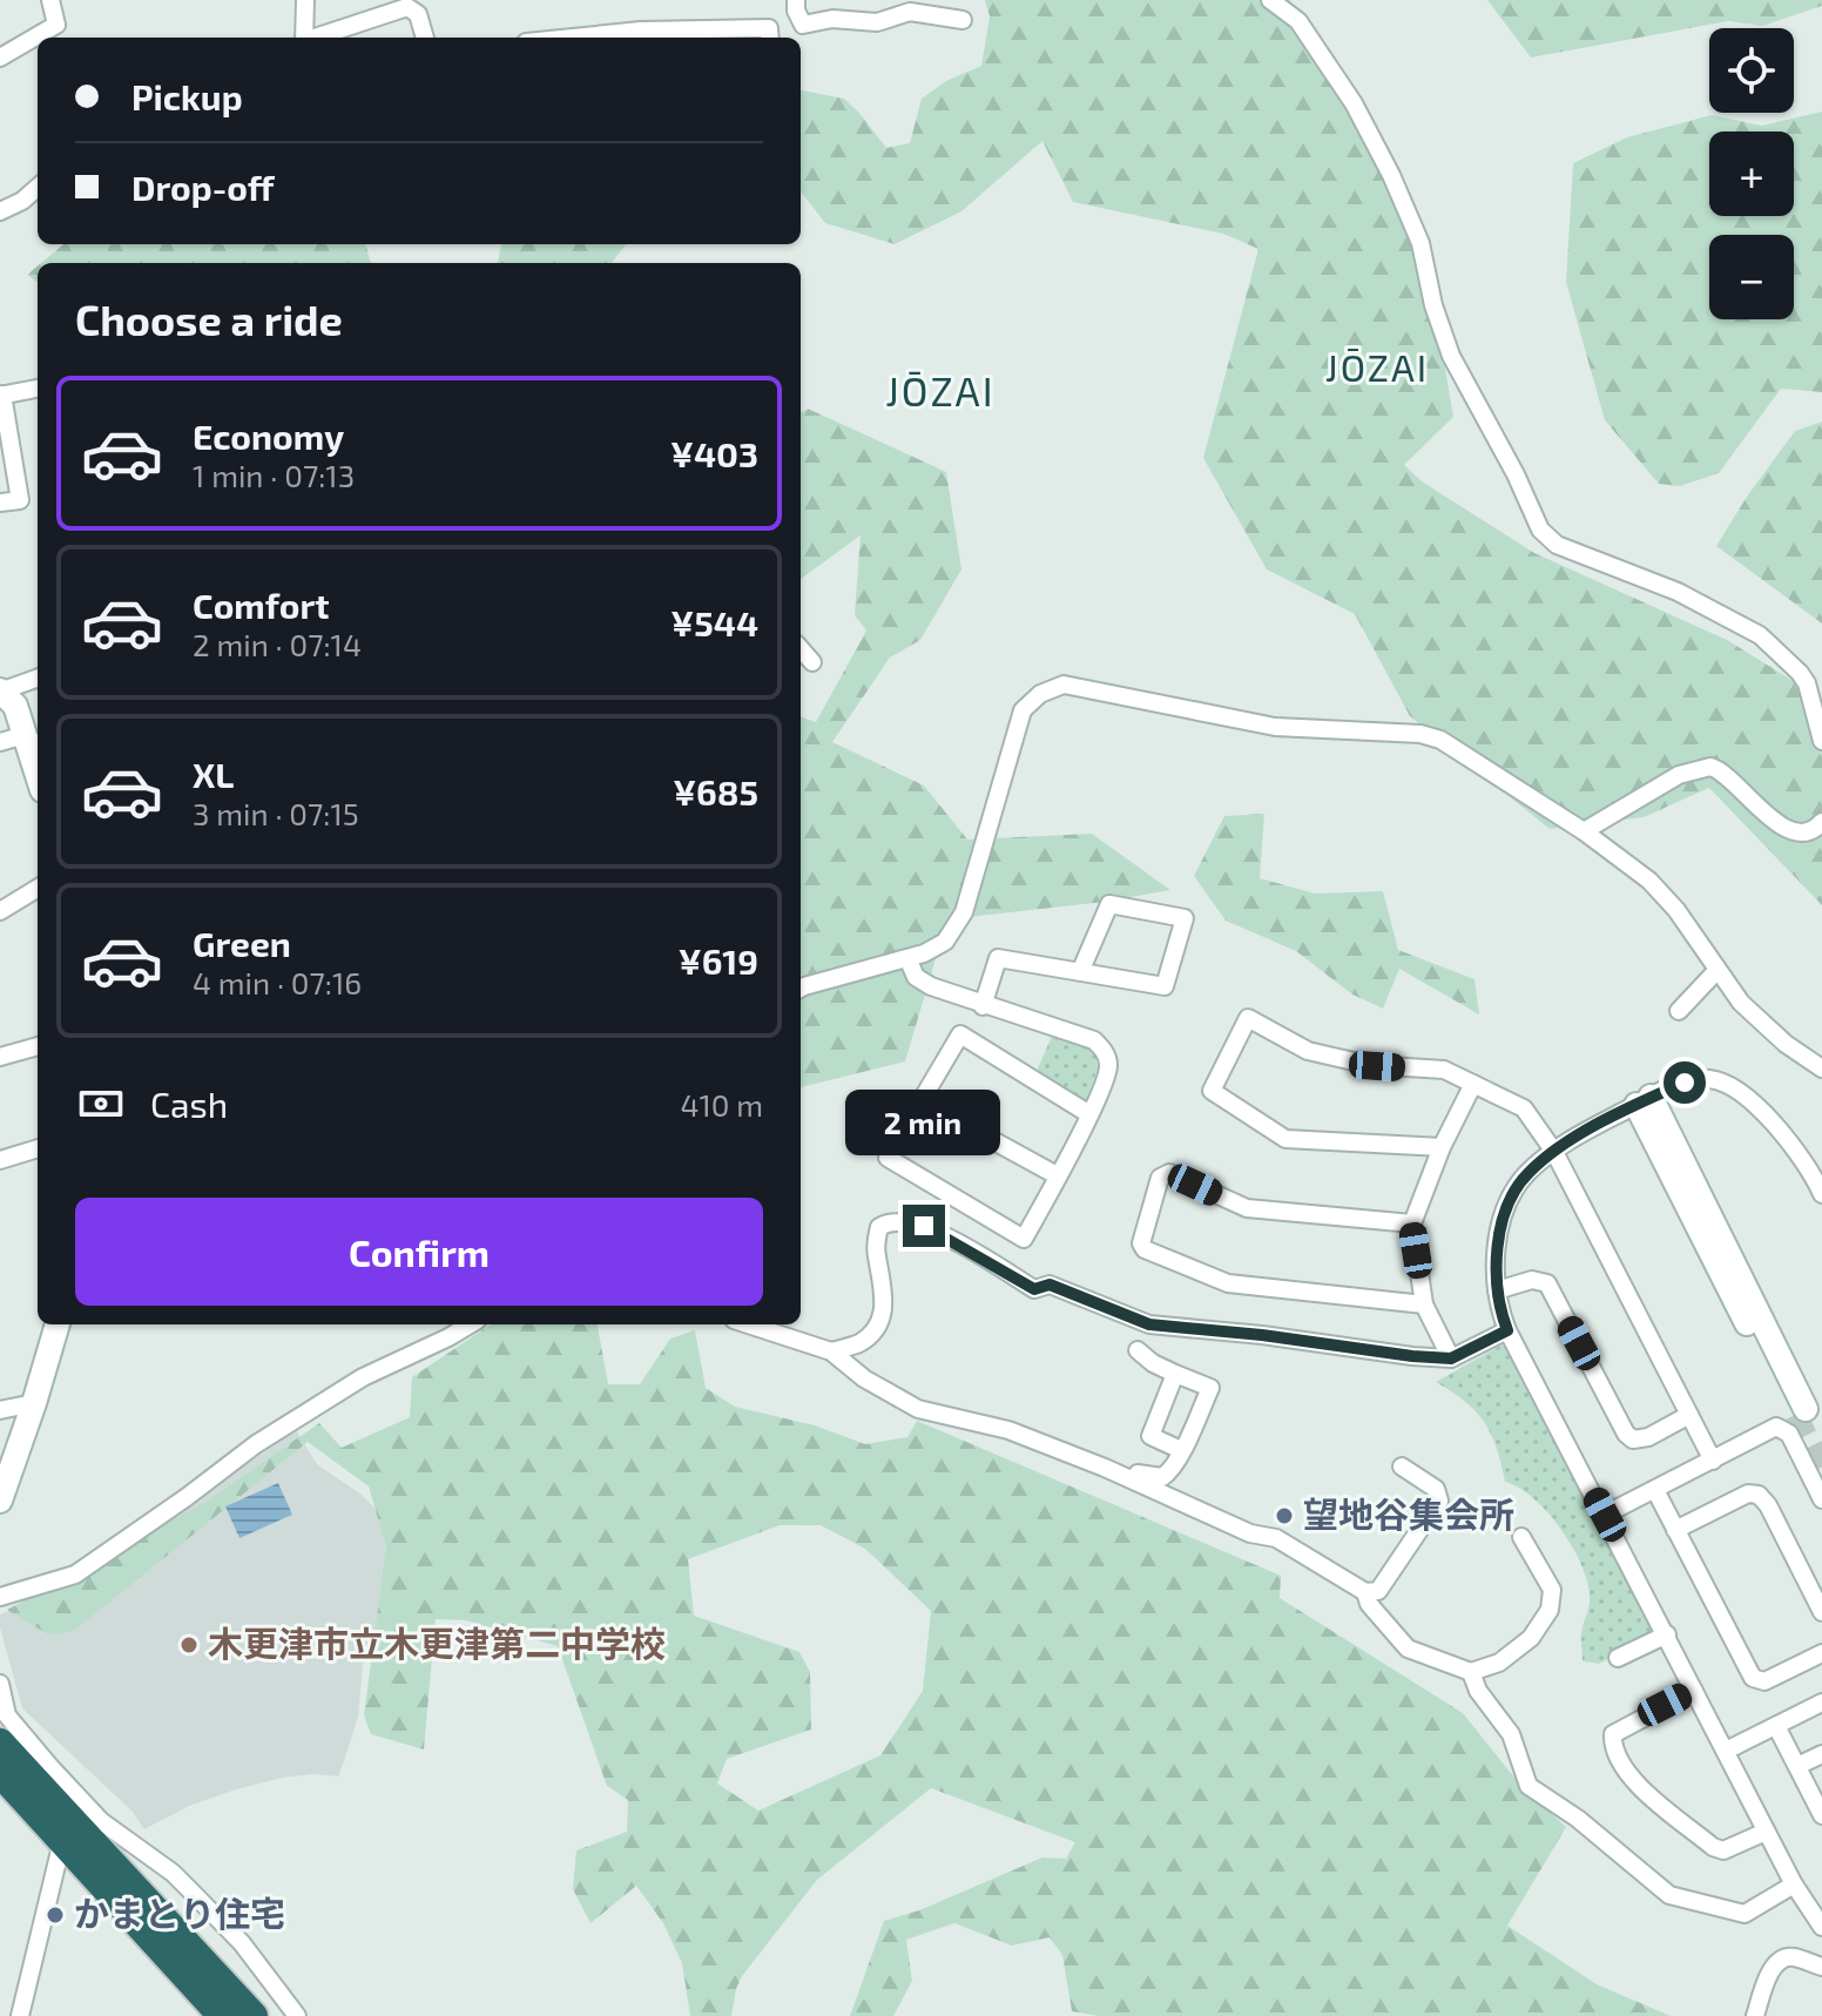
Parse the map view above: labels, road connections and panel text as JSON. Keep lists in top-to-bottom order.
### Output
{
  "districts": ["JŌZAI", "JŌZAI"],
  "places": ["望地谷集会所", "木更津市立木更津第二中学校", "かまとり住宅"],
  "page": {
    "map_buttons": ["+", "−"],
    "banner": ["Pickup", "Drop-off"],
    "heading": "Choose a ride",
    "list": [
      {
        "name": "Economy",
        "note": "1 min · 07:13",
        "value": "¥403"
      },
      {
        "name": "Comfort",
        "note": "2 min · 07:14",
        "value": "¥544"
      },
      {
        "name": "XL",
        "note": "3 min · 07:15",
        "value": "¥685"
      },
      {
        "name": "Green",
        "note": "4 min · 07:16",
        "value": "¥619"
      }
    ],
    "pay": ["Cash", "410 m"],
    "bubble": "2 min",
    "buttons": "Confirm"
  }
}
